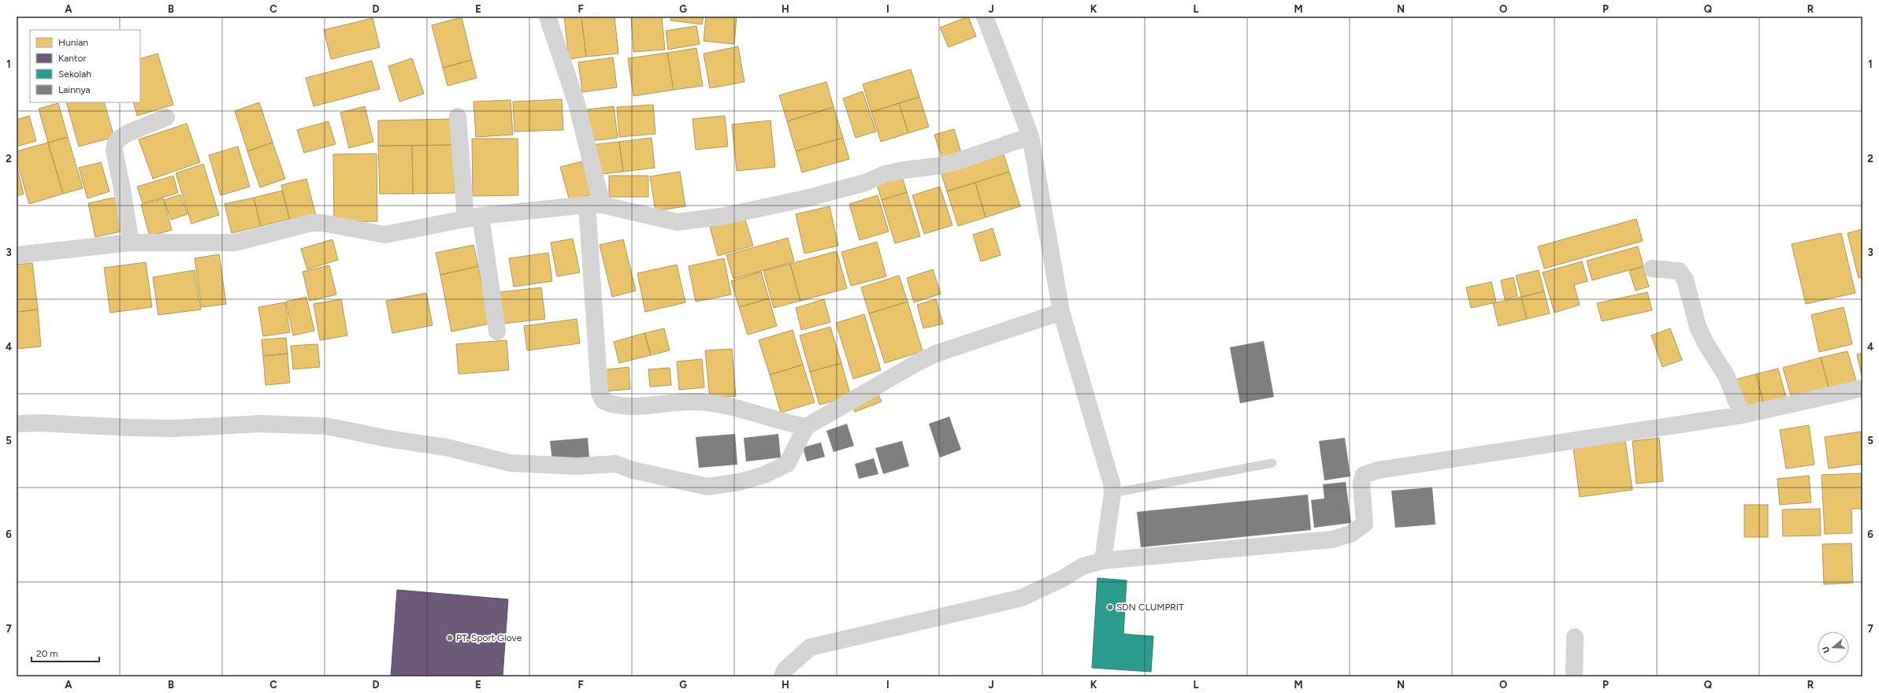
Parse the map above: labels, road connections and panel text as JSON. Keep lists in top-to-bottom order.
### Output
{
  "places": ["SDN CLUMPRIT", "PT. Sport Glove"],
  "legend": [
    "Hunian",
    "Kantor",
    "Sekolah",
    "Lainnya"
  ],
  "scale_bar": "20 m",
  "north": "left",
  "grid": {
    "columns": [
      "A",
      "B",
      "C",
      "D",
      "E",
      "F",
      "G",
      "H",
      "I",
      "J",
      "K",
      "L",
      "M",
      "N",
      "O",
      "P",
      "Q",
      "R"
    ],
    "rows": [
      "1",
      "2",
      "3",
      "4",
      "5",
      "6",
      "7"
    ]
  }
}
